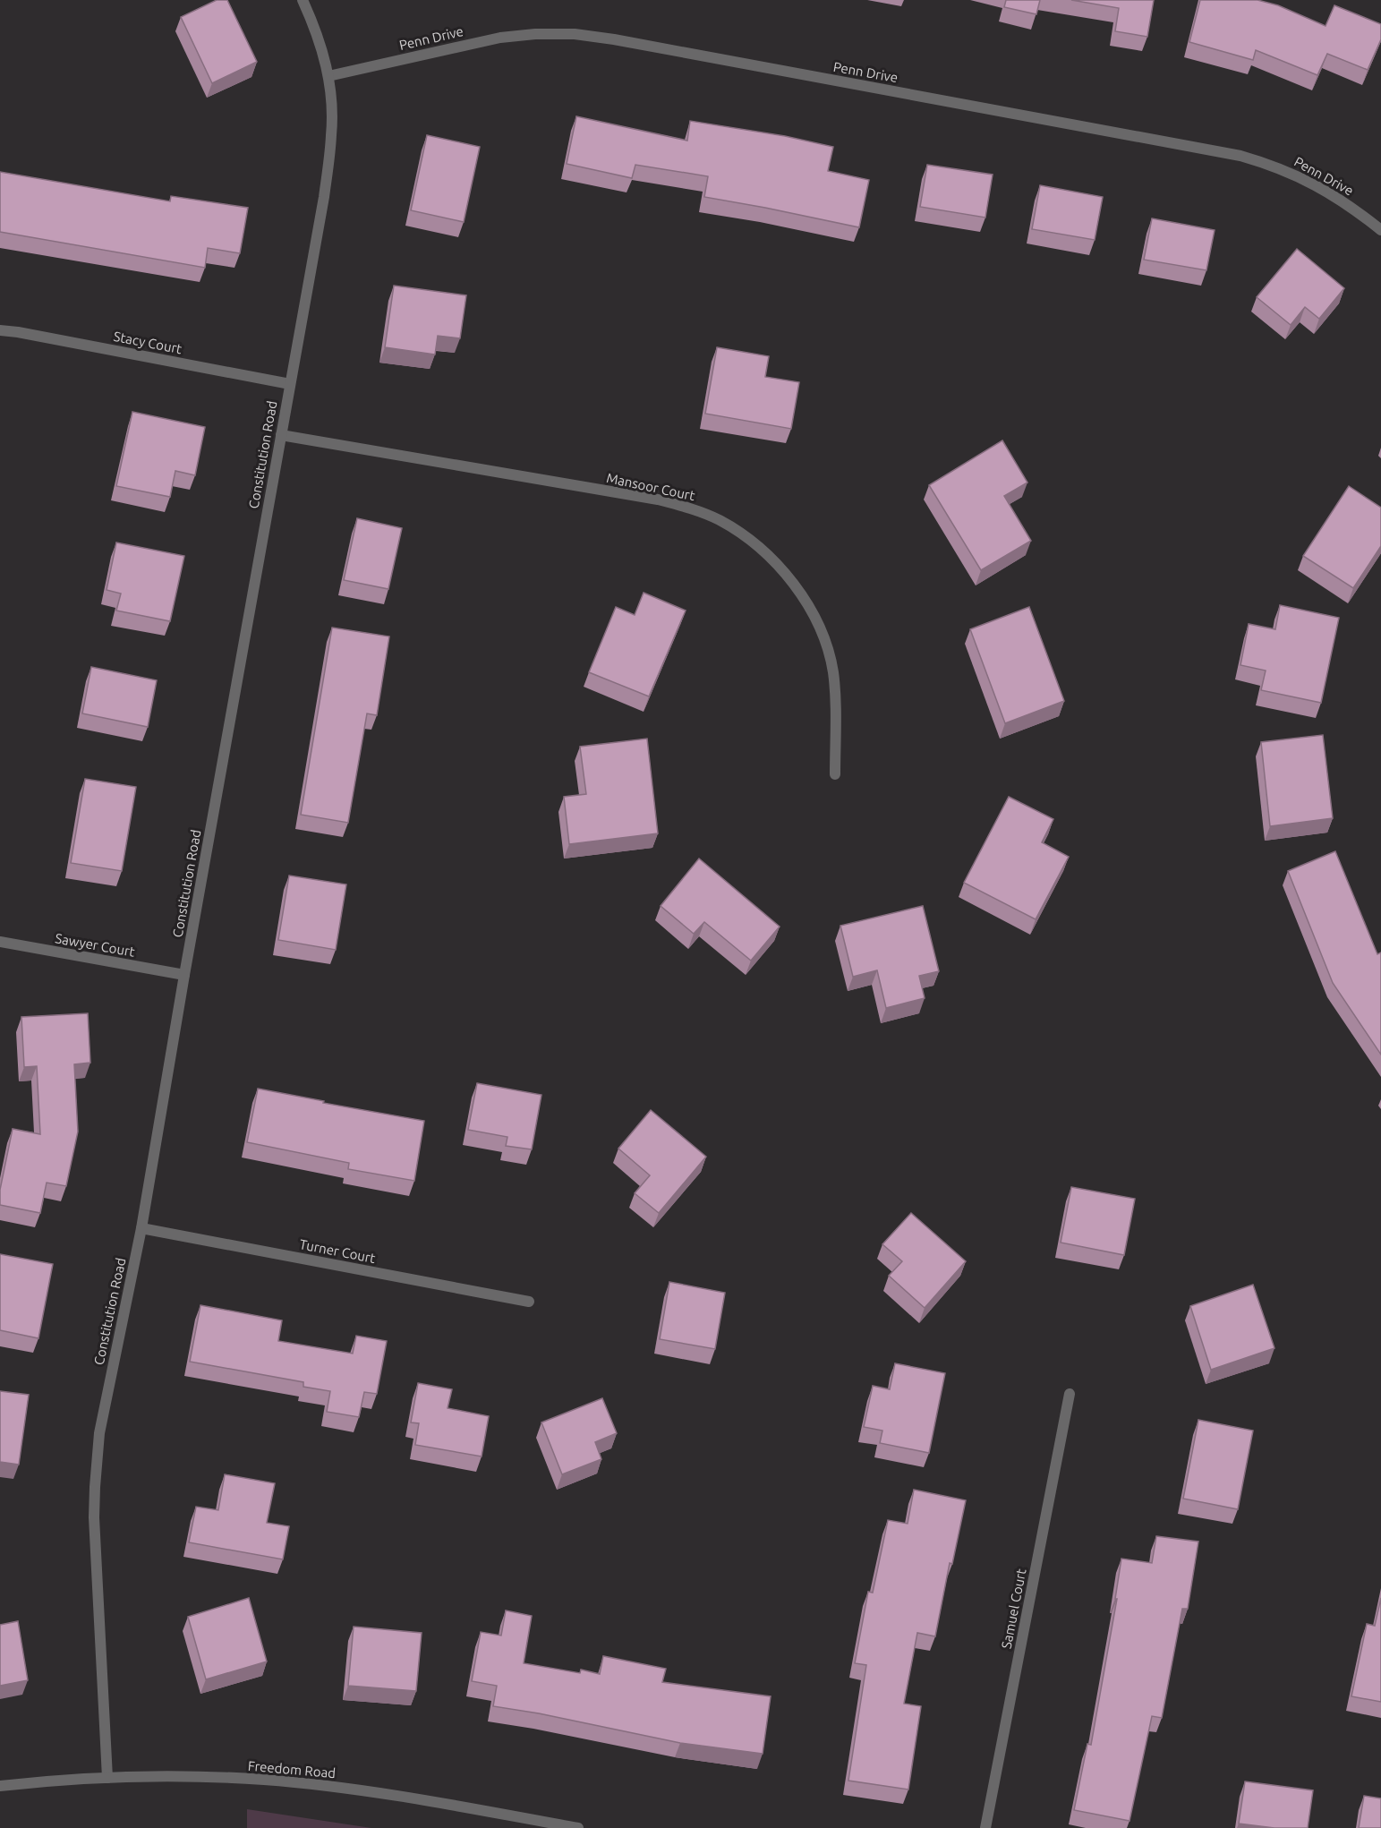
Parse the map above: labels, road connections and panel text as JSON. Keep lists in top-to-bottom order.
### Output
{
  "streets": {
    "street": [
      "Penn Drive",
      "Stacy Court",
      "Constitution Road",
      "Mansoor Court",
      "Sawyer Court",
      "Turner Court",
      "Samuel Court",
      "Freedom Road"
    ]
  },
  "crossings": [
    ["Penn Drive", "Constitution Road"],
    ["Stacy Court", "Constitution Road"],
    ["Constitution Road", "Mansoor Court"],
    ["Constitution Road", "Sawyer Court"],
    ["Constitution Road", "Turner Court"],
    ["Constitution Road", "Freedom Road"]
  ]
}
